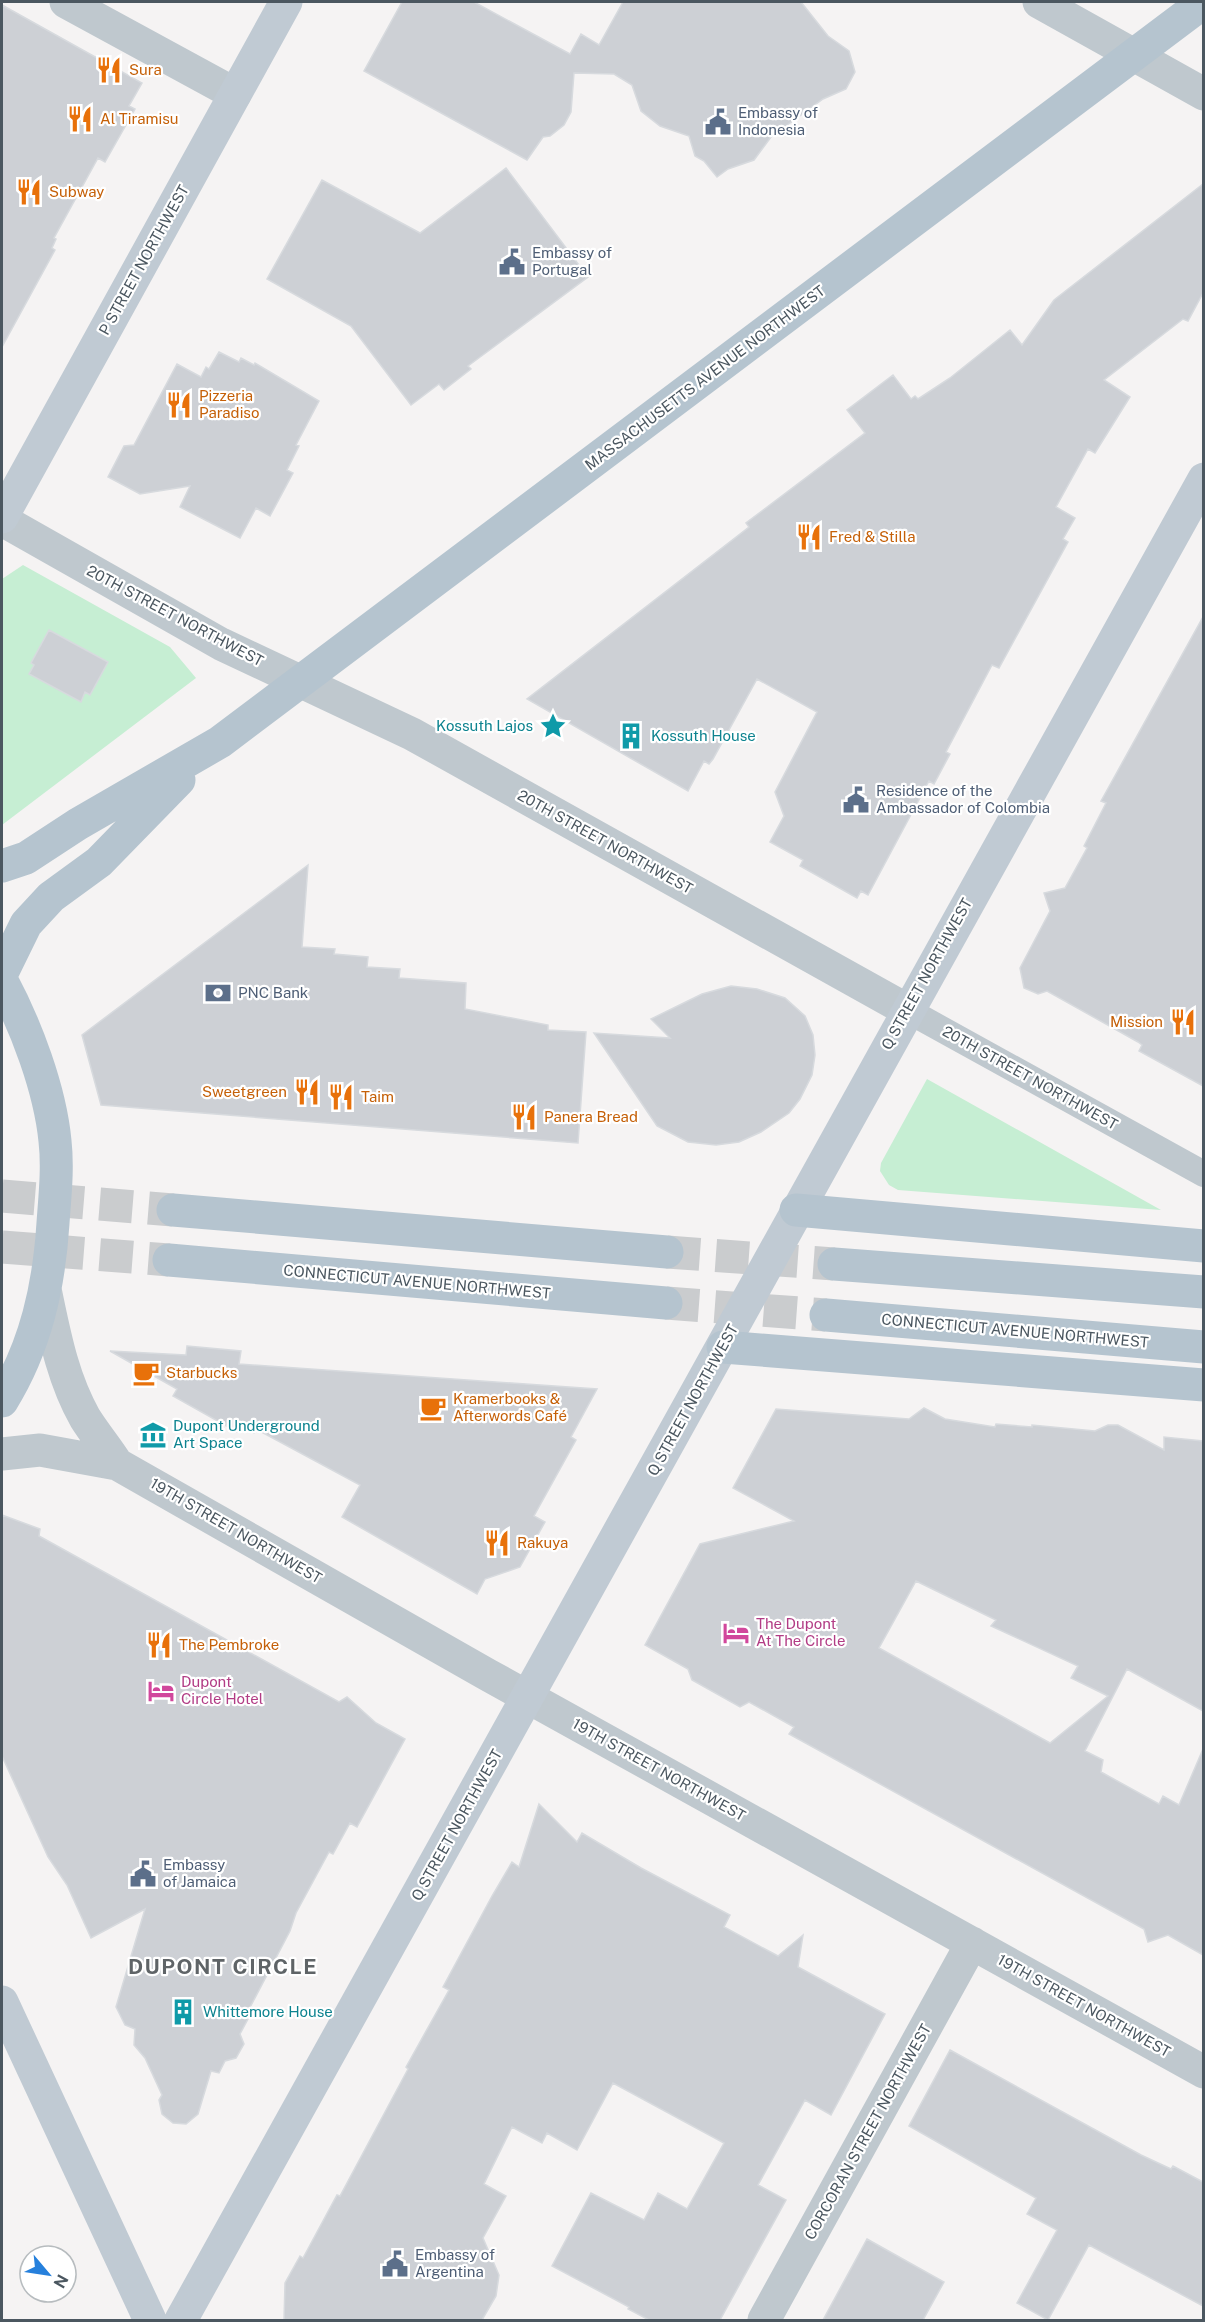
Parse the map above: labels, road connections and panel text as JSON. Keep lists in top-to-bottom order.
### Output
{
  "streets": {
    "main road": [
      "P STREET NORTHWEST",
      "MASSACHUSETTS AVENUE NORTHWEST",
      "Q STREET NORTHWEST",
      "CONNECTICUT AVENUE NORTHWEST"
    ],
    "street": ["20TH STREET NORTHWEST", "19TH STREET NORTHWEST", "CORCORAN STREET NORTHWEST"]
  },
  "crossings": [
    ["P STREET NORTHWEST", "20TH STREET NORTHWEST"],
    ["MASSACHUSETTS AVENUE NORTHWEST", "20TH STREET NORTHWEST"],
    ["20TH STREET NORTHWEST", "Q STREET NORTHWEST"],
    ["Q STREET NORTHWEST", "19TH STREET NORTHWEST"],
    ["19TH STREET NORTHWEST", "CORCORAN STREET NORTHWEST"]
  ],
  "districts": ["DUPONT CIRCLE"],
  "places": {
    "restaurant": [
      "Sura",
      "Al Tiramisu",
      "Subway",
      "Pizzeria Paradiso",
      "Fred & Stilla",
      "Mission",
      "Sweetgreen",
      "Taim",
      "Panera Bread",
      "Rakuya",
      "The Pembroke"
    ],
    "public building": [
      "Embassy of Indonesia",
      "Embassy of Portugal",
      "Residence of the Ambassador of Colombia",
      "Embassy of Jamaica",
      "Embassy of Argentina"
    ],
    "place": ["Kossuth Lajos"],
    "building": ["Kossuth House", "Whittemore House"],
    "bank": ["PNC Bank"],
    "cafe": ["Starbucks", "Kramerbooks & Afterwords Café"],
    "museum": ["Dupont Underground Art Space"],
    "hotel": ["The Dupont At The Circle", "Dupont Circle Hotel"]
  },
  "north": "bottom right"
}
